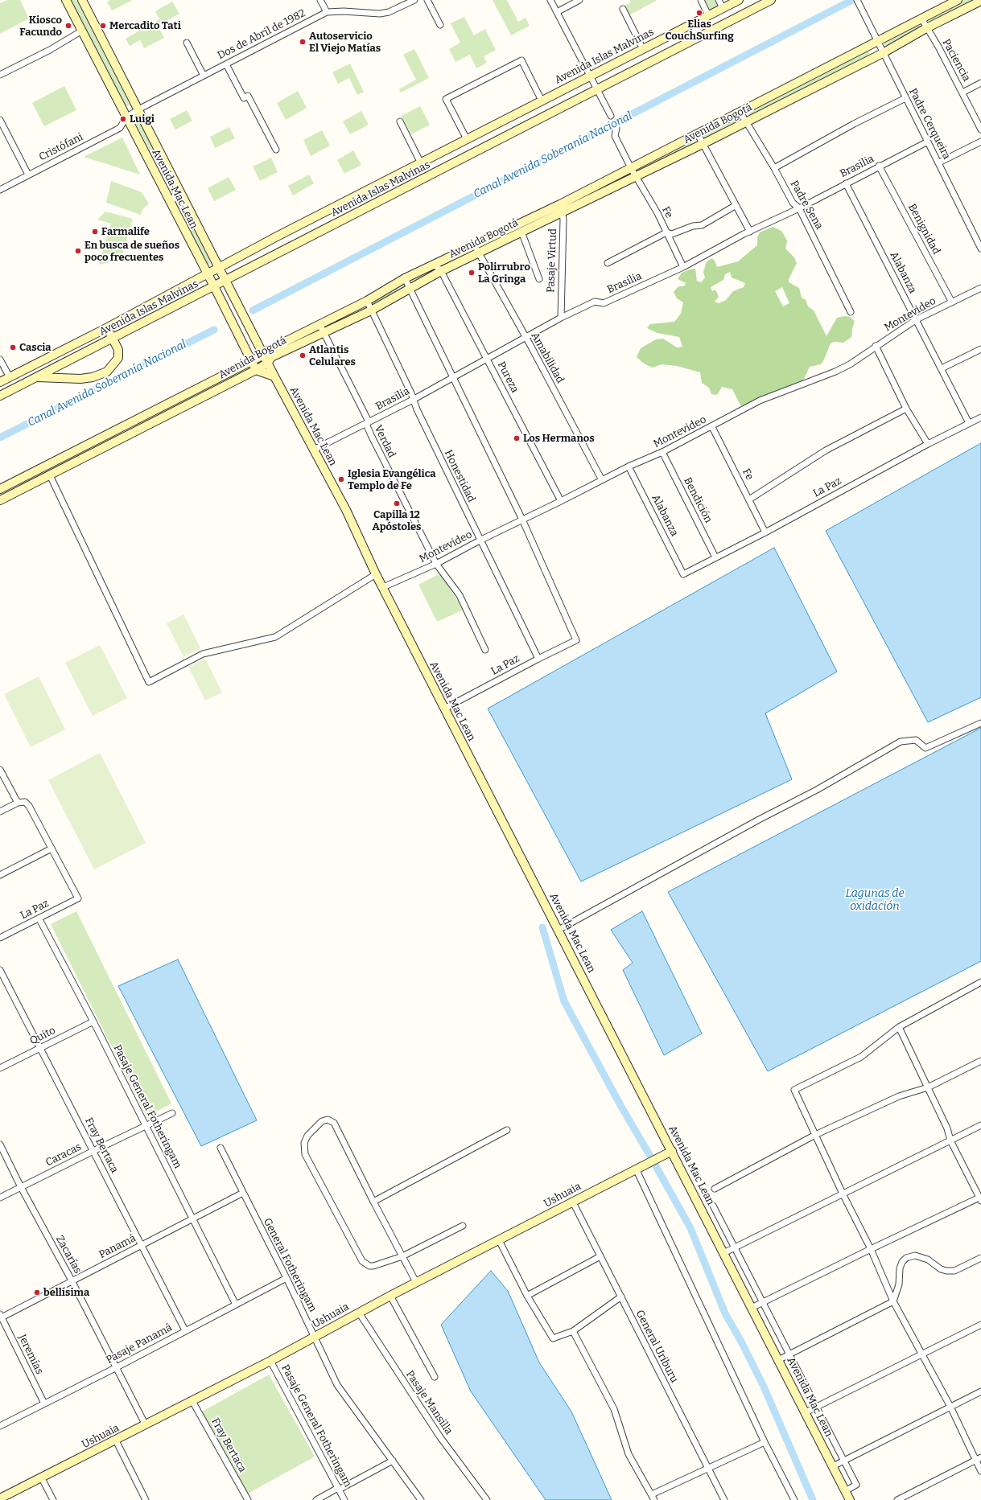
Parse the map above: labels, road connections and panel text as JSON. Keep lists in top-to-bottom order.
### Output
{
  "streets": {
    "main road": [
      "Avenida Islas Malvinas",
      "Avenida Bogotá",
      "Avenida Mac Lean",
      "Ushuaia"
    ],
    "street": [
      "Dos de Abril de 1982",
      "Paciencia",
      "Padre Cerqueira",
      "Cristófani",
      "Brasilia",
      "Padre Sena",
      "Fe",
      "Benignidad",
      "Pasaje Virtud",
      "Alabanza",
      "Montevideo",
      "Amabilidad",
      "Pureza",
      "Verdad",
      "Honestidad",
      "La Paz",
      "Bendición",
      "Quito",
      "Pasaje General Fotheringam",
      "Fray Bertaca",
      "Caracas",
      "Panamá",
      "Zacarías",
      "General Fotheringam",
      "Pasaje Panamá",
      "General Uriburu",
      "Jeremías",
      "Pasaje Mansilla"
    ]
  },
  "crossings": [
    ["Dos de Abril de 1982", "Cristófani"],
    ["Dos de Abril de 1982", "Avenida Mac Lean"],
    ["Avenida Islas Malvinas", "Avenida Mac Lean"],
    ["Paciencia", "Avenida Bogotá"],
    ["Avenida Bogotá", "Padre Cerqueira"],
    ["Avenida Bogotá", "Avenida Mac Lean"],
    ["Avenida Bogotá", "Padre Sena"],
    ["Avenida Bogotá", "Fe"],
    ["Avenida Bogotá", "Pasaje Virtud"],
    ["Avenida Bogotá", "Amabilidad"],
    ["Avenida Bogotá", "Pureza"],
    ["Avenida Bogotá", "Verdad"],
    ["Avenida Bogotá", "Honestidad"],
    ["Padre Cerqueira", "Brasilia"],
    ["Cristófani", "Avenida Mac Lean"],
    ["Brasilia", "Avenida Mac Lean"],
    ["Brasilia", "Padre Sena"],
    ["Brasilia", "Fe"],
    ["Brasilia", "Benignidad"],
    ["Brasilia", "Pasaje Virtud"],
    ["Brasilia", "Alabanza"],
    ["Brasilia", "Amabilidad"],
    ["Brasilia", "Pureza"],
    ["Brasilia", "Verdad"],
    ["Brasilia", "Honestidad"],
    ["Avenida Mac Lean", "Montevideo"],
    ["Avenida Mac Lean", "La Paz"],
    ["Avenida Mac Lean", "Ushuaia"],
    ["Fe", "Montevideo"],
    ["Fe", "La Paz"],
    ["Benignidad", "Montevideo"],
    ["Alabanza", "Montevideo"],
    ["Alabanza", "La Paz"],
    ["Montevideo", "Amabilidad"],
    ["Montevideo", "Pureza"],
    ["Montevideo", "Verdad"],
    ["Montevideo", "Honestidad"],
    ["Montevideo", "La Paz"],
    ["Montevideo", "Bendición"],
    ["Honestidad", "La Paz"],
    ["La Paz", "Bendición"],
    ["La Paz", "Pasaje General Fotheringam"],
    ["Quito", "Pasaje General Fotheringam"],
    ["Quito", "Fray Bertaca"],
    ["Pasaje General Fotheringam", "Caracas"],
    ["Pasaje General Fotheringam", "Ushuaia"],
    ["Pasaje General Fotheringam", "Panamá"],
    ["Pasaje General Fotheringam", "Pasaje Panamá"],
    ["Fray Bertaca", "Caracas"],
    ["Fray Bertaca", "Ushuaia"],
    ["Fray Bertaca", "Panamá"],
    ["Fray Bertaca", "Pasaje Panamá"],
    ["Caracas", "Zacarías"],
    ["Ushuaia", "Zacarías"],
    ["Ushuaia", "General Fotheringam"],
    ["Ushuaia", "General Uriburu"],
    ["Ushuaia", "Pasaje Mansilla"],
    ["Panamá", "Zacarías"],
    ["Panamá", "General Fotheringam"],
    ["Panamá", "Jeremías"],
    ["Zacarías", "Pasaje Panamá"],
    ["General Fotheringam", "Pasaje Panamá"],
    ["Pasaje Panamá", "Jeremías"]
  ],
  "water": ["Canal Avenida Soberanía Nacional", "Lagunas de oxidación"],
  "places": [
    "Elias CouchSurfing",
    "Kiosco Facundo",
    "Mercadito Tati",
    "Autoservicio El Viejo Matías",
    "Luigi",
    "Farmalife",
    "En busca de sueños poco frecuentes",
    "Polirrubro La Gringa",
    "Cascia",
    "Atlantis Celulares",
    "Los Hermanos",
    "Iglesia Evangélica Templo de Fe",
    "Capilla 12 Apóstoles",
    "bellísima"
  ]
}
